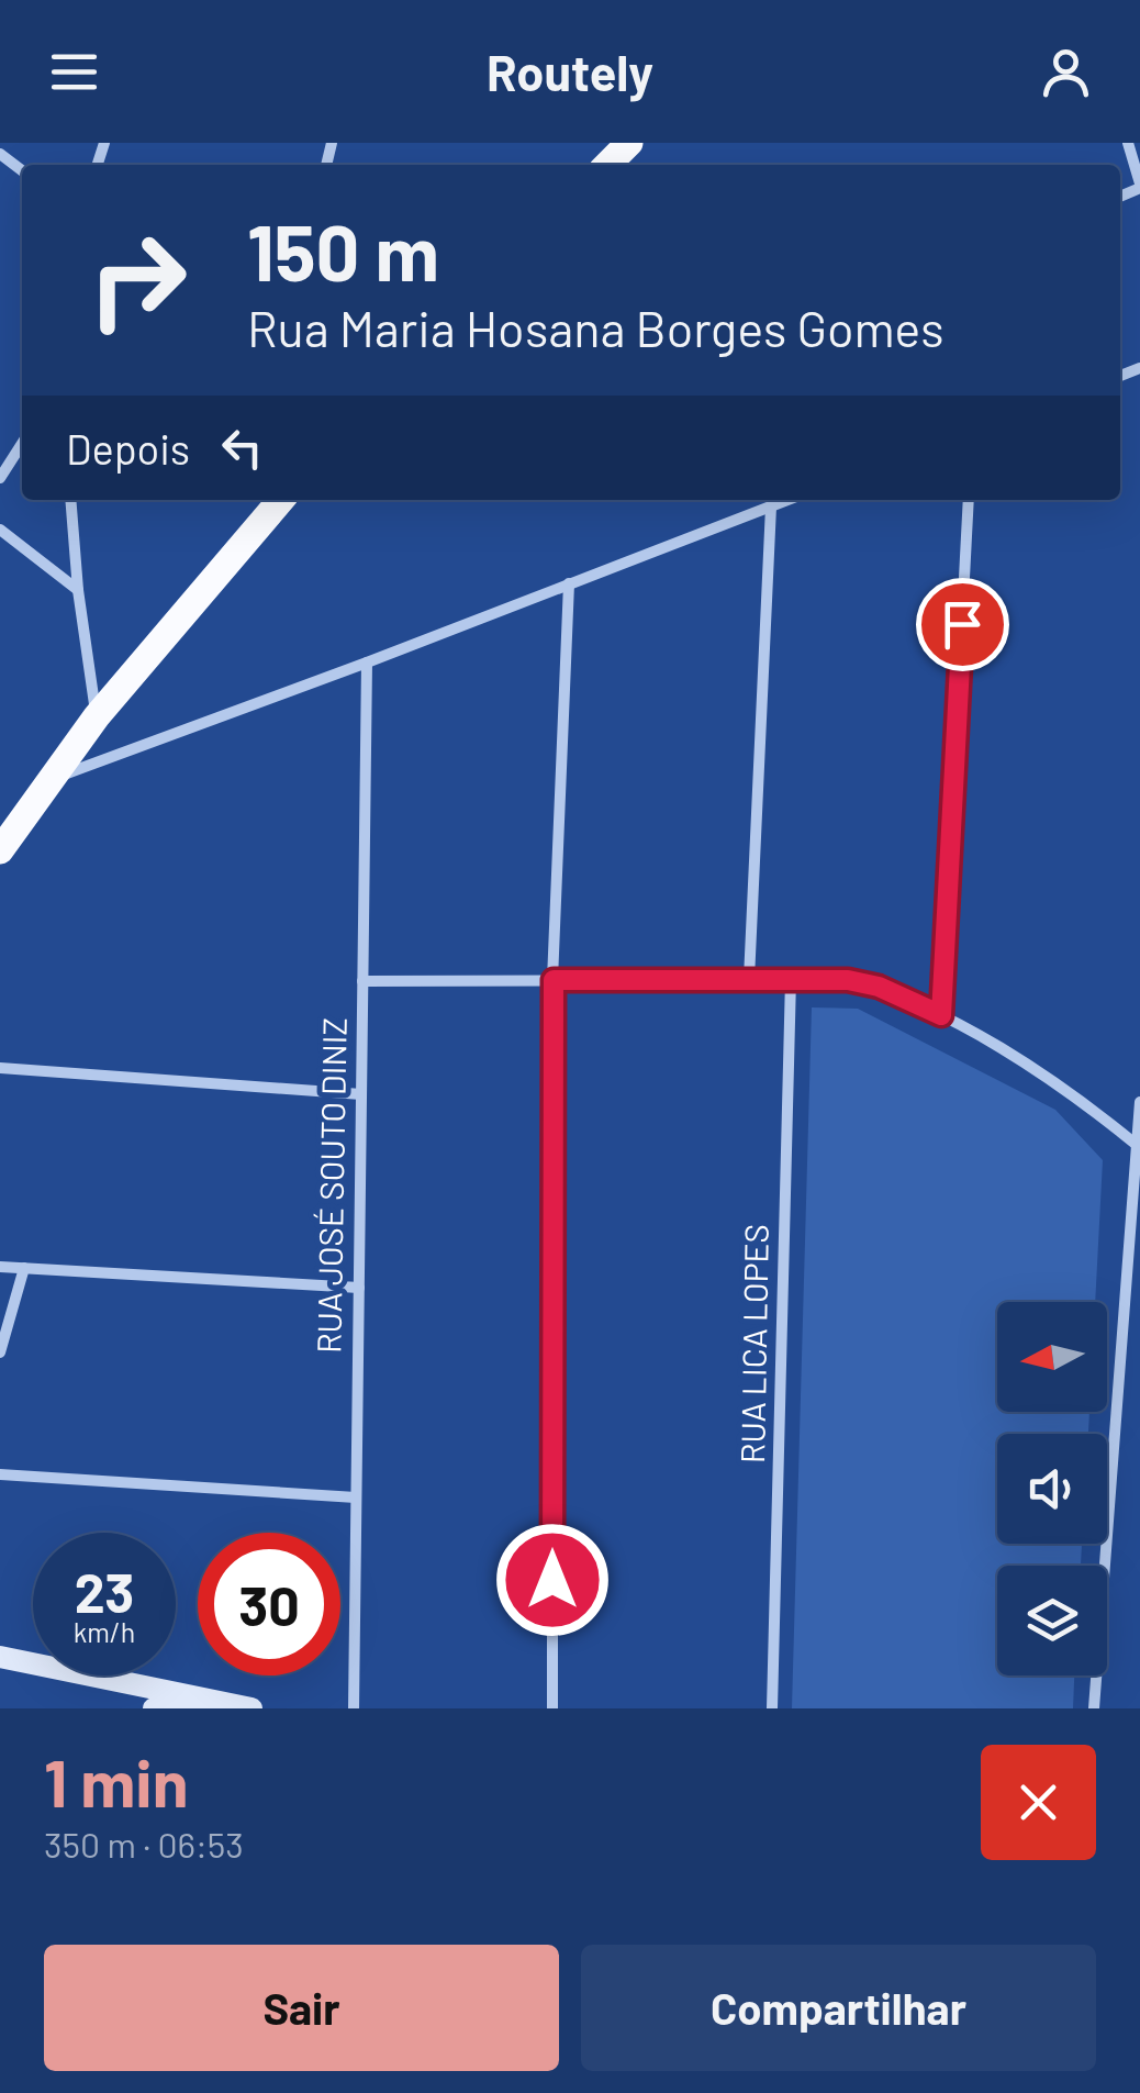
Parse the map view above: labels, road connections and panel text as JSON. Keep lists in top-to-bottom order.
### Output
{
  "streets": {
    "street": ["RUA JOSÉ SOUTO DINIZ", "RUA LICA LOPES"]
  },
  "north": "left",
  "page": {
    "header": "Routely",
    "turn": ["150 m", "Rua Maria Hosana Borges Gomes"],
    "then": "Depois",
    "speed": "23 km/h",
    "limit": "30",
    "heading": ["1 min", "350 m · 06:53"],
    "buttons": ["Sair", "Compartilhar"]
  }
}
